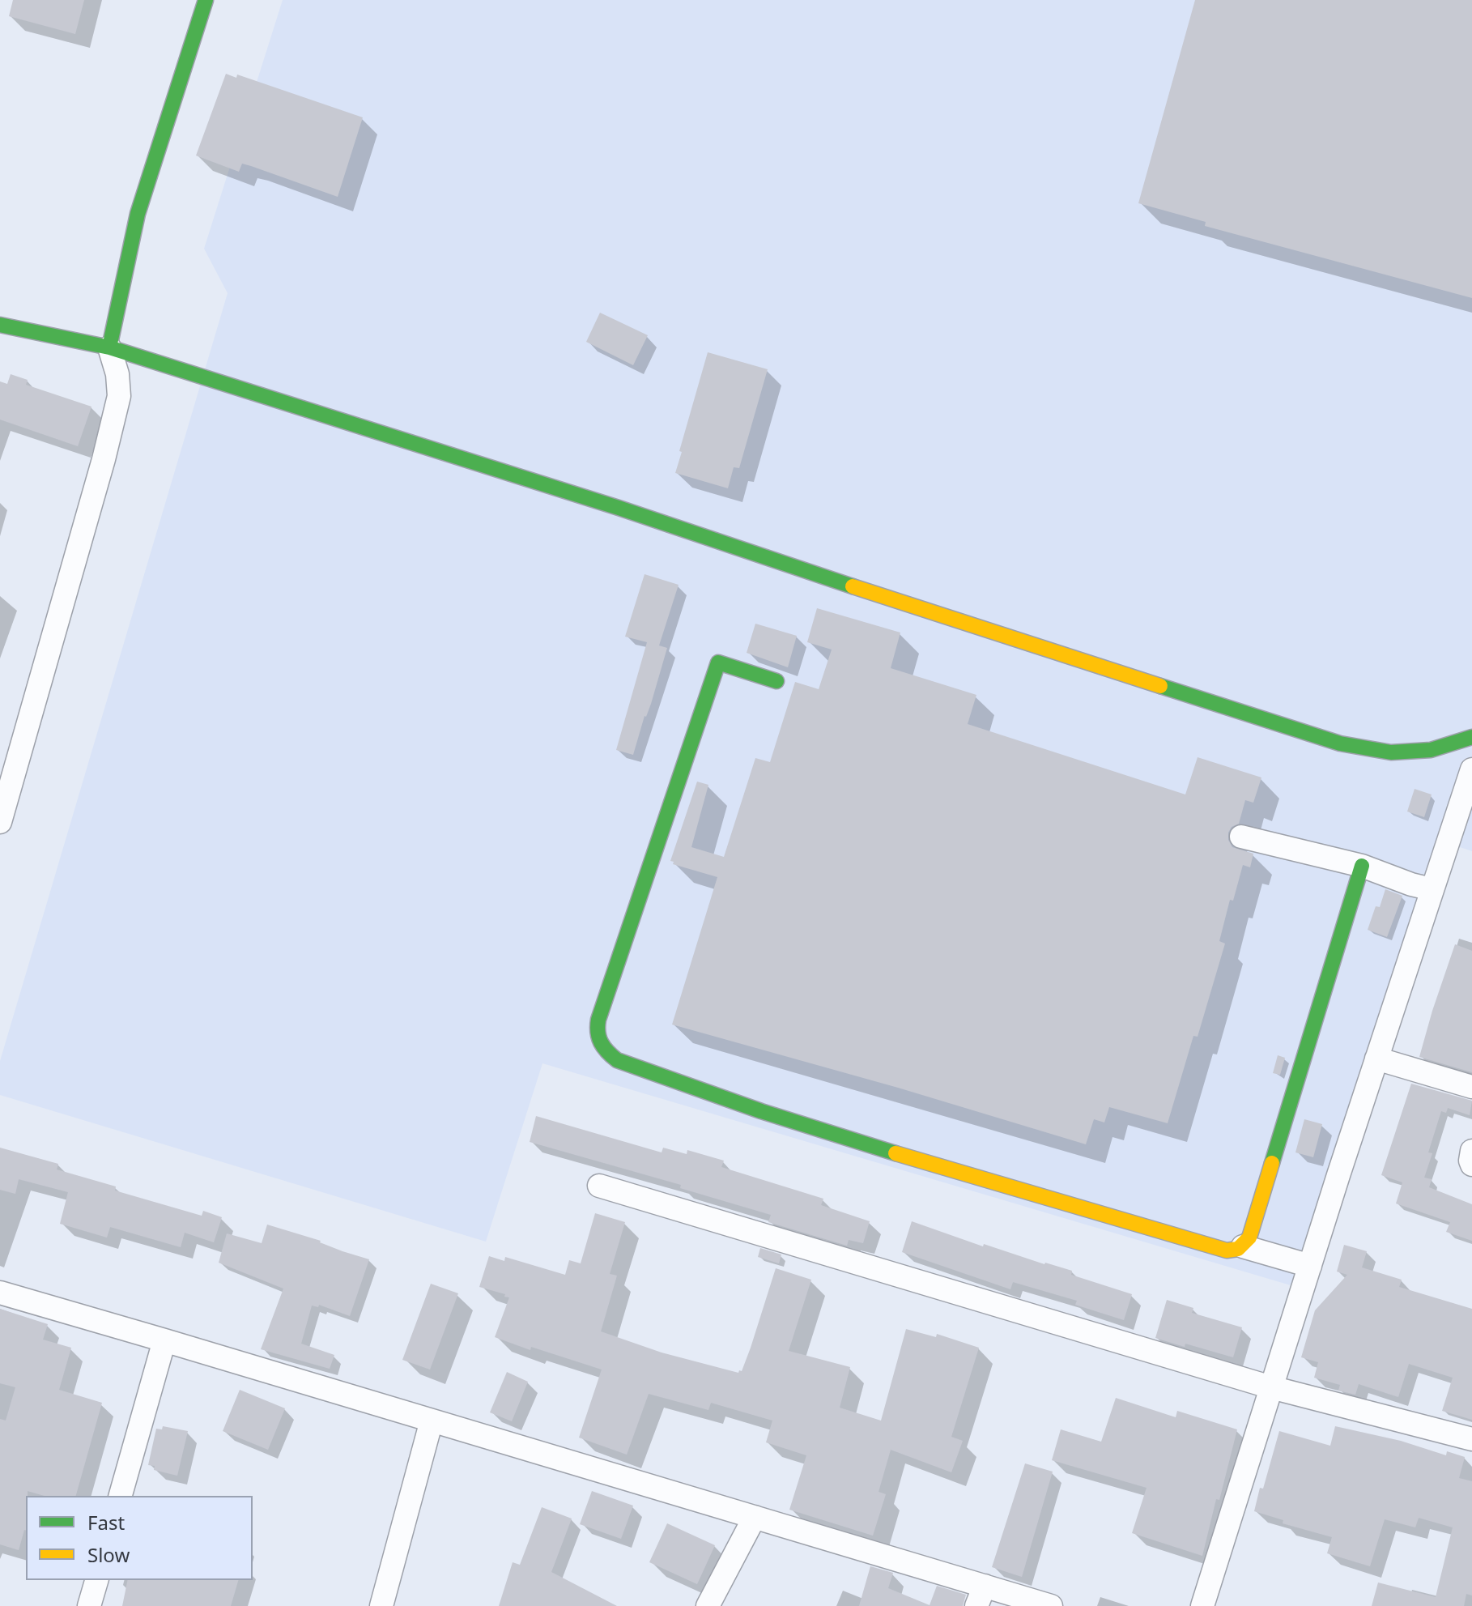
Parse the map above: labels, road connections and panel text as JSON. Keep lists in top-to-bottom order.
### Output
{
  "legend": ["Fast", "Slow"]
}
